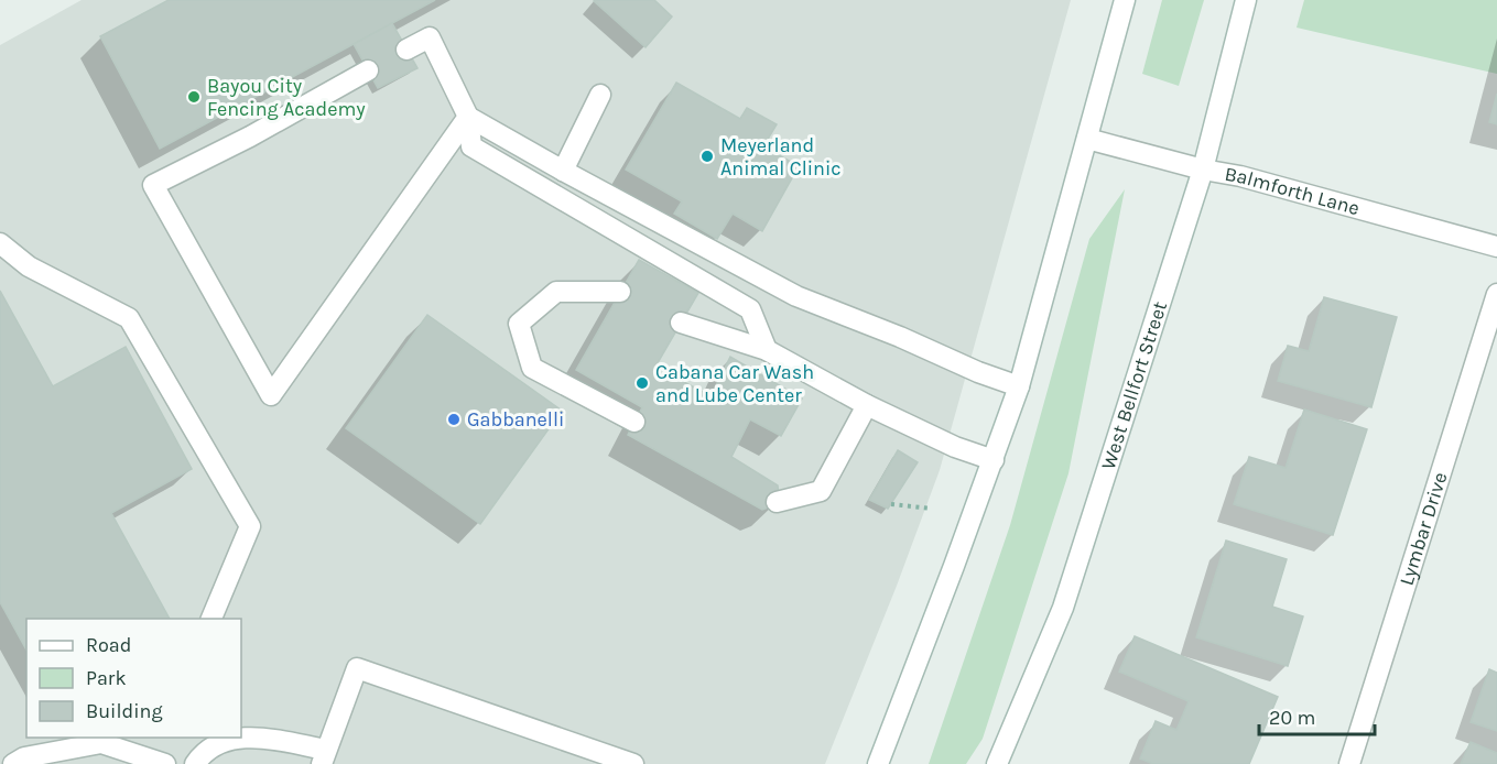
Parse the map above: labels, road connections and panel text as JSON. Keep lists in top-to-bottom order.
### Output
{
  "streets": {
    "main road": ["Balmforth Lane", "West Bellfort Street", "Lymbar Drive"]
  },
  "crossings": [
    ["Balmforth Lane", "West Bellfort Street"]
  ],
  "places": [
    "Bayou City Fencing Academy",
    "Meyerland Animal Clinic",
    "Cabana Car Wash and Lube Center",
    "Gabbanelli"
  ],
  "legend": ["Road", "Park", "Building"],
  "scale_bar": "20 m"
}
